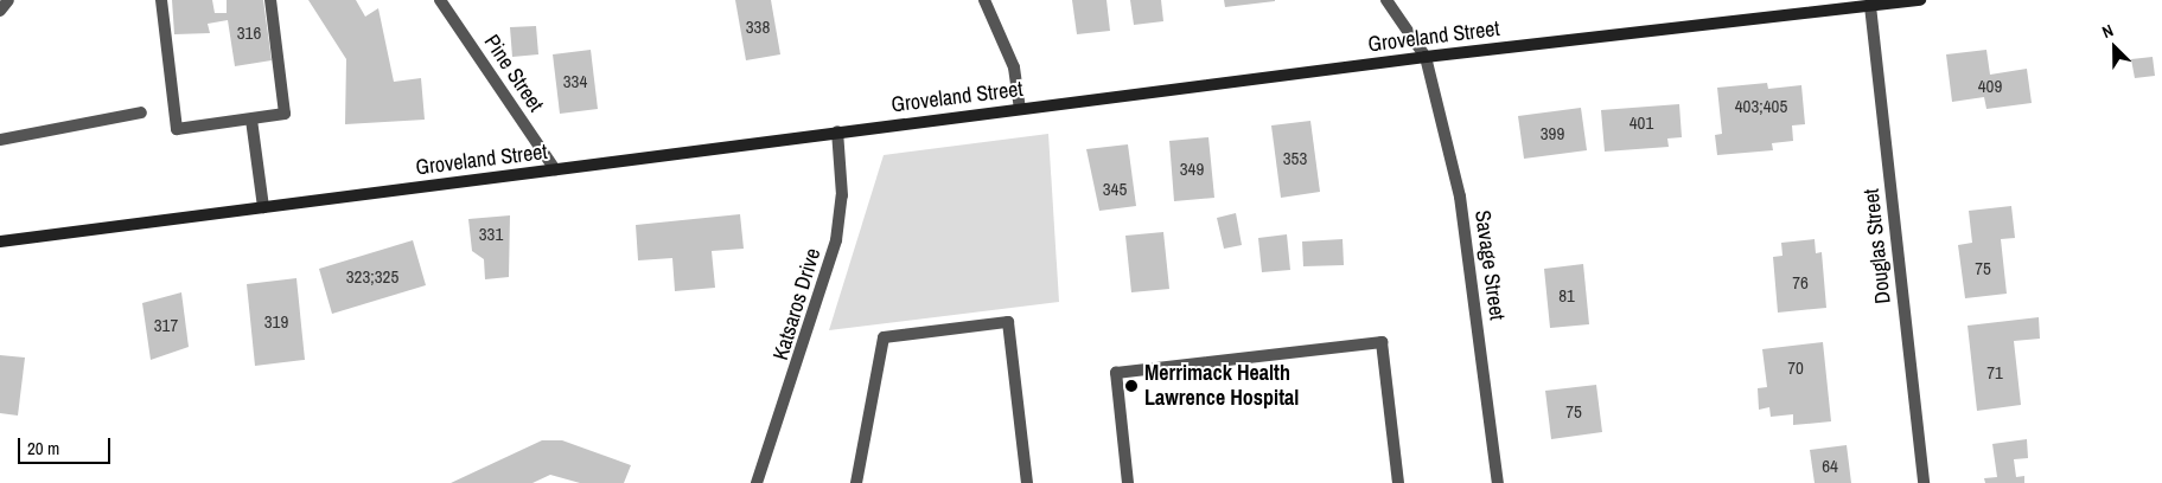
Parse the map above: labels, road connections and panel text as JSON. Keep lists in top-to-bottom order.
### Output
{
  "streets": {
    "main road": ["Groveland Street"],
    "street": [
      "Pine Street",
      "Douglas Street",
      "Savage Street",
      "Katsaros Drive"
    ]
  },
  "crossings": [
    ["Groveland Street", "Pine Street"],
    ["Groveland Street", "Douglas Street"],
    ["Groveland Street", "Savage Street"],
    ["Groveland Street", "Katsaros Drive"]
  ],
  "places": ["Merrimack Health Lawrence Hospital"],
  "house_numbers": [
    "338",
    "316",
    "334",
    "409",
    "403;405",
    "401",
    "399",
    "353",
    "349",
    "345",
    "331",
    "75",
    "323;325",
    "76",
    "81",
    "319",
    "317",
    "70",
    "71",
    "75",
    "64"
  ],
  "scale_bar": "20 m",
  "north": "top left"
}
